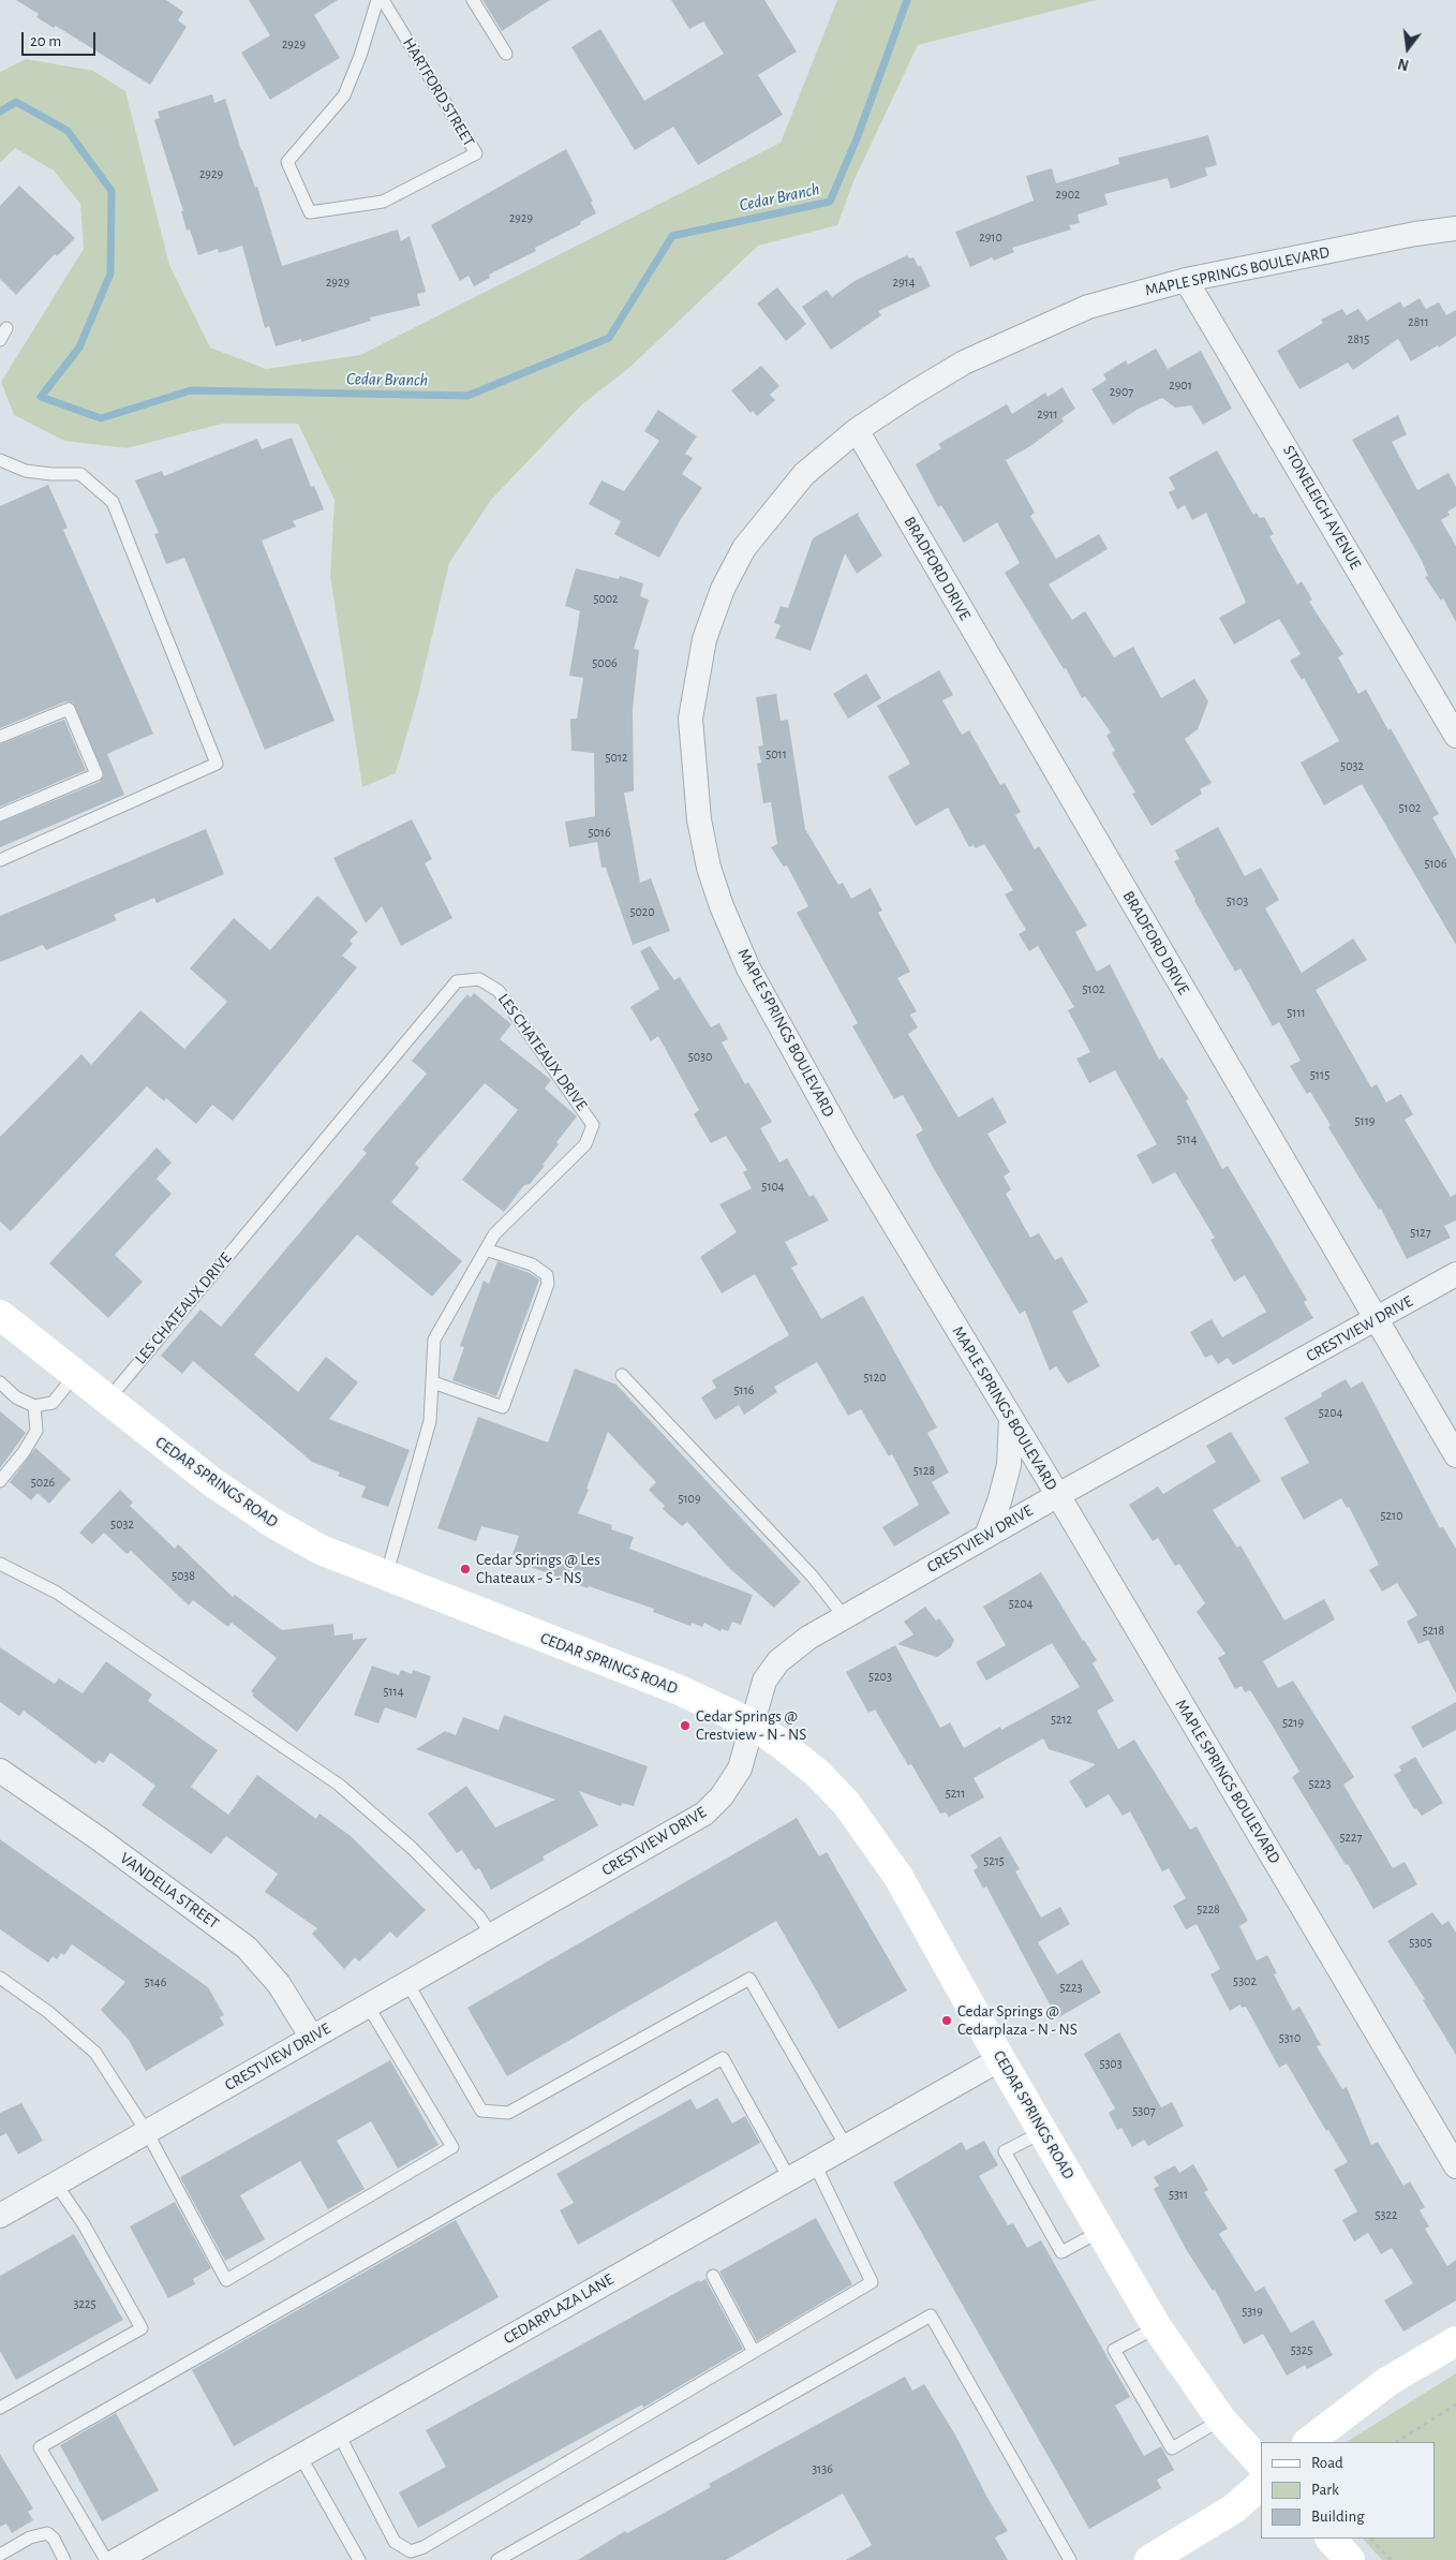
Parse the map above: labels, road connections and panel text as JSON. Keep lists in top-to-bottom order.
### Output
{
  "streets": {
    "main road": ["CEDAR SPRINGS ROAD"],
    "street": [
      "MAPLE SPRINGS BOULEVARD",
      "STONELEIGH AVENUE",
      "BRADFORD DRIVE",
      "CRESTVIEW DRIVE",
      "VANDELIA STREET",
      "CEDARPLAZA LANE"
    ],
    "lane": ["HARTFORD STREET", "LES CHATEAUX DRIVE"]
  },
  "crossings": [
    ["MAPLE SPRINGS BOULEVARD", "STONELEIGH AVENUE"],
    ["MAPLE SPRINGS BOULEVARD", "BRADFORD DRIVE"],
    ["MAPLE SPRINGS BOULEVARD", "CRESTVIEW DRIVE"],
    ["BRADFORD DRIVE", "CRESTVIEW DRIVE"],
    ["LES CHATEAUX DRIVE", "CEDAR SPRINGS ROAD"],
    ["CRESTVIEW DRIVE", "CEDAR SPRINGS ROAD"],
    ["CRESTVIEW DRIVE", "VANDELIA STREET"],
    ["CEDAR SPRINGS ROAD", "CEDARPLAZA LANE"]
  ],
  "water": ["Cedar Branch"],
  "places": ["Cedar Springs @ Les Chateaux - S - NS", "Cedar Springs @ Crestview - N - NS", "Cedar Springs @ Cedarplaza - N - NS"],
  "house_numbers": [
    "2929",
    "2929",
    "2902",
    "2929",
    "2910",
    "2929",
    "2914",
    "2811",
    "2815",
    "2901",
    "2907",
    "2911",
    "5002",
    "5006",
    "5011",
    "5012",
    "5032",
    "5102",
    "5016",
    "5106",
    "5103",
    "5020",
    "5102",
    "5111",
    "5030",
    "5115",
    "5119",
    "5114",
    "5104",
    "5127",
    "5120",
    "5116",
    "5204",
    "5128",
    "5026",
    "5109",
    "5210",
    "5032",
    "5038",
    "5204",
    "5218",
    "5203",
    "5114",
    "5212",
    "5219",
    "5223",
    "5211",
    "5227",
    "5215",
    "5228",
    "5305",
    "5302",
    "5146",
    "5223",
    "5310",
    "5303",
    "5307",
    "5311",
    "5322",
    "3225",
    "5319",
    "5325",
    "3136"
  ],
  "legend": ["Road", "Park", "Building"],
  "scale_bar": "20 m",
  "north": "bottom"
}
